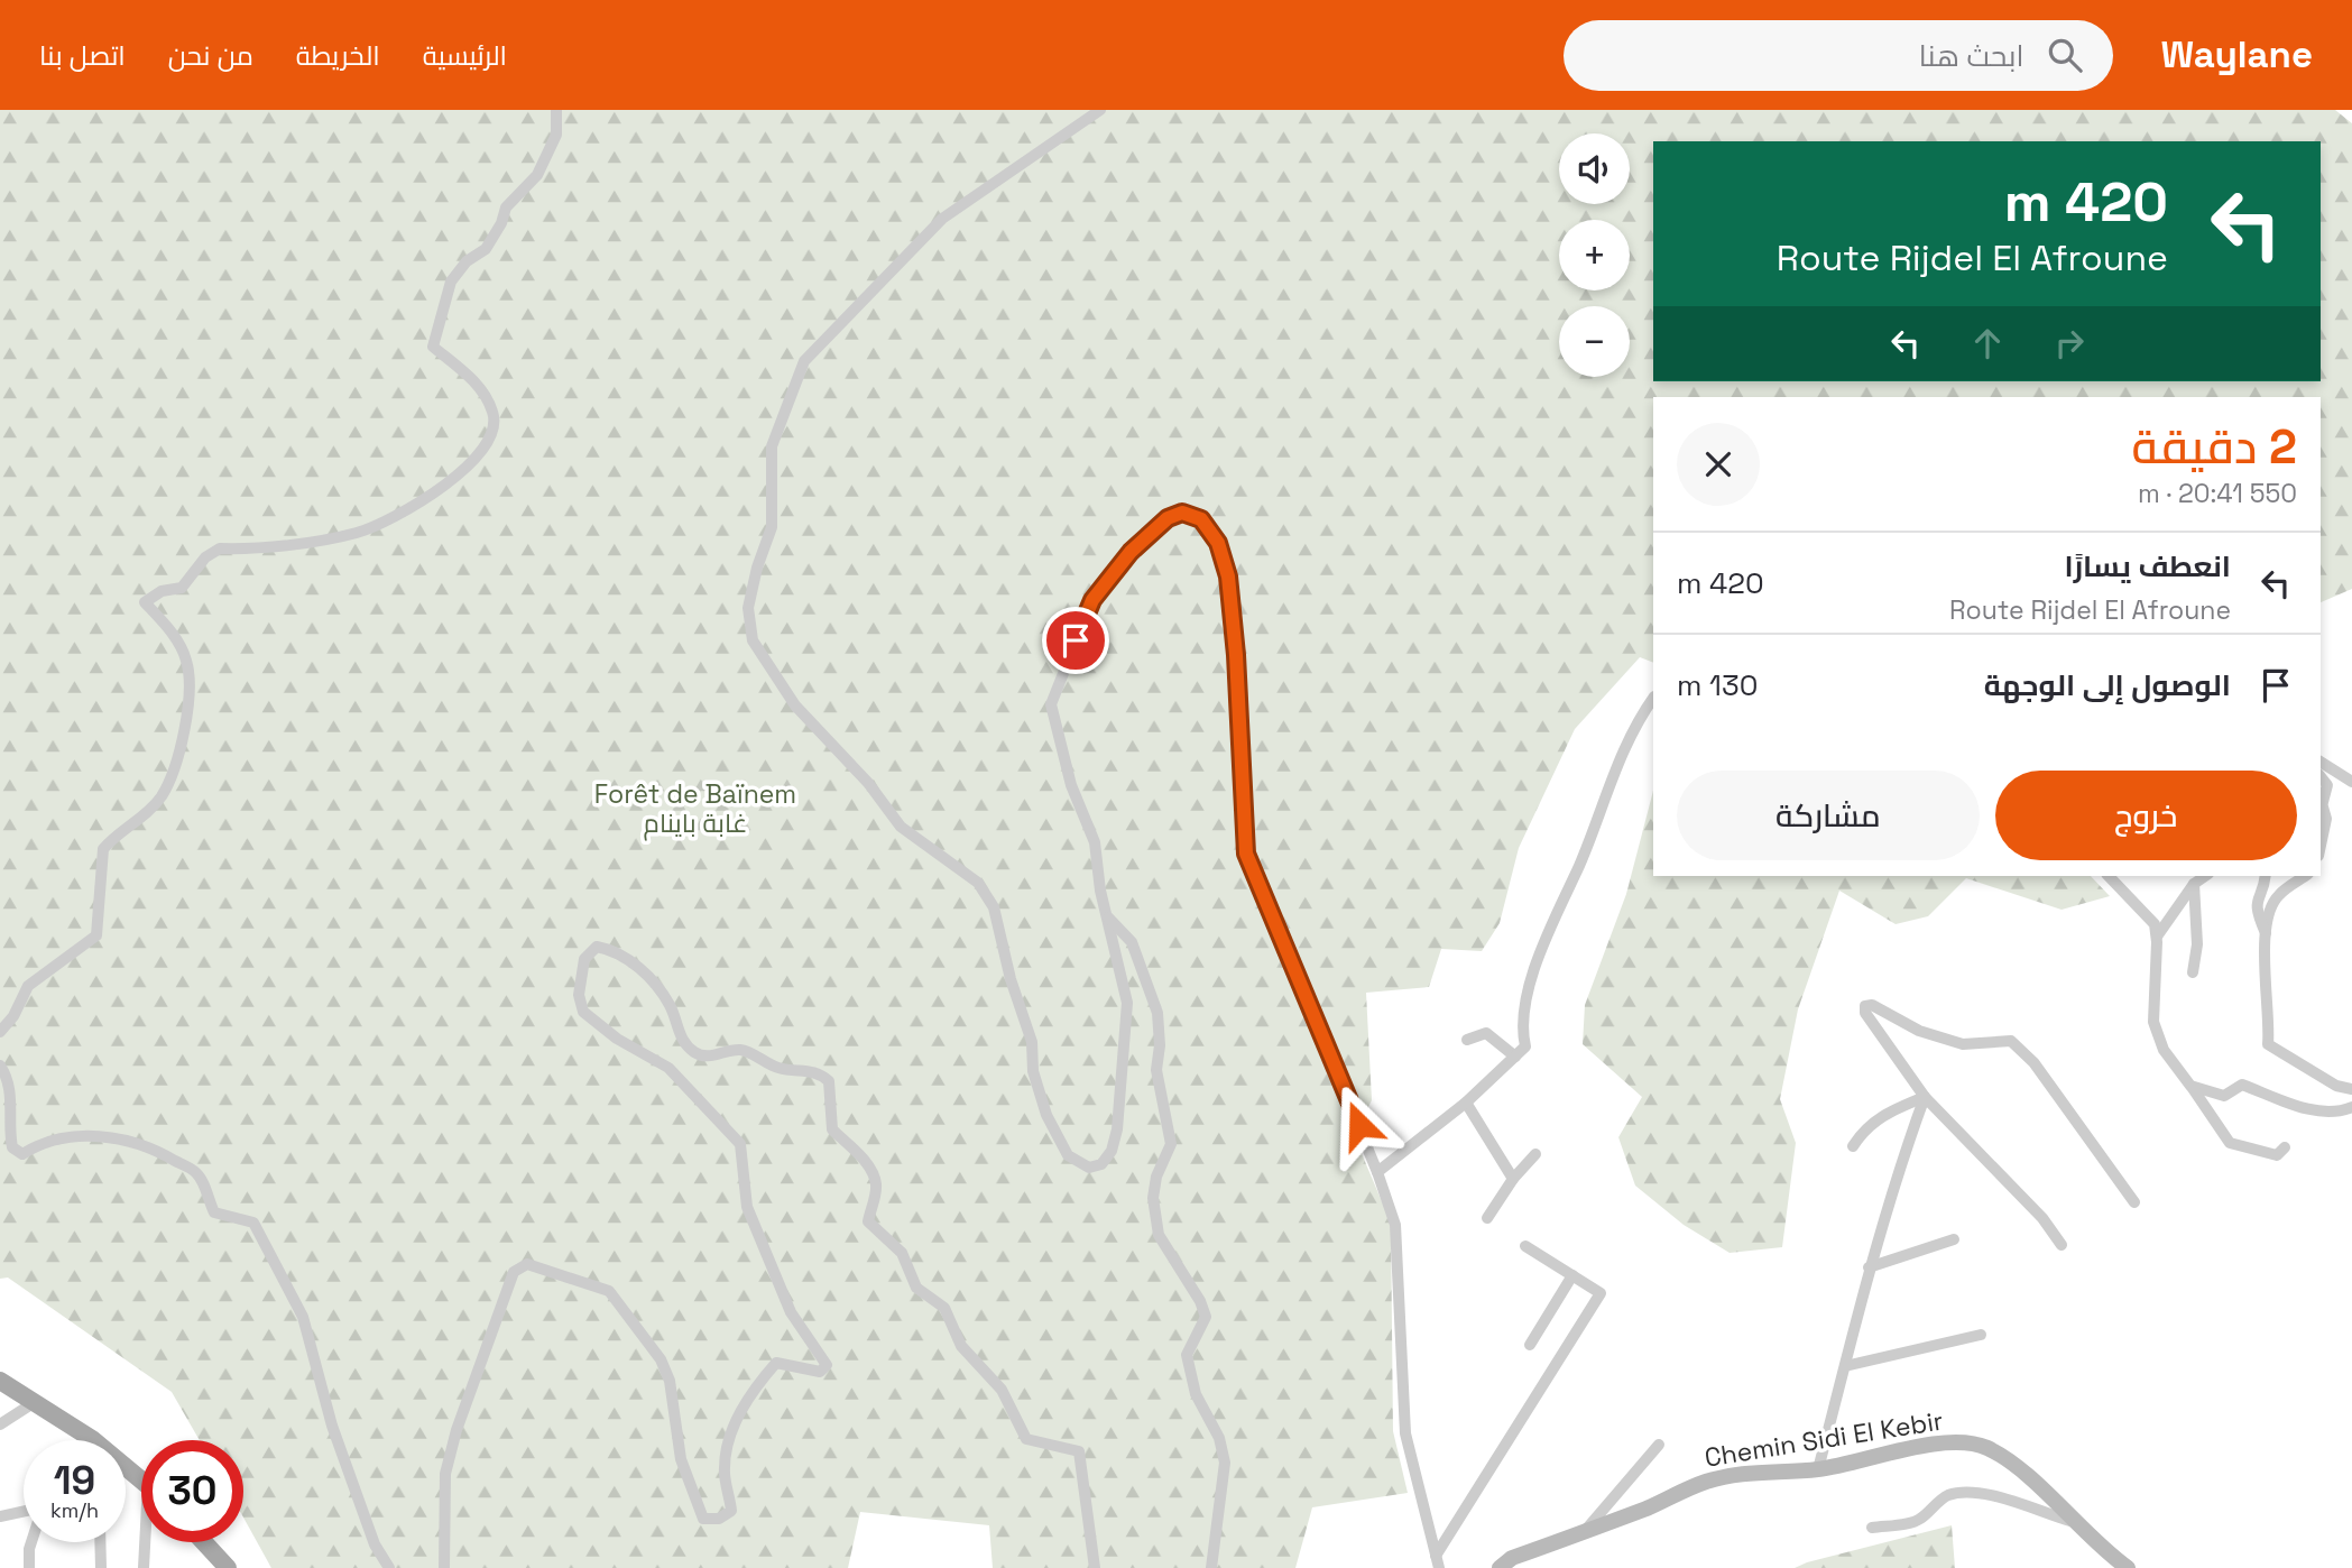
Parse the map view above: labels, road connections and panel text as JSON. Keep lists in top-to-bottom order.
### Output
{
  "streets": {
    "street": ["Chemin Sidi El Kebir"]
  },
  "parks": ["Forêt de Baïnem غابة باينام"],
  "page": {
    "header": "Waylane",
    "search": "ابحث هنا",
    "nav": [
      "الرئيسية",
      "الخريطة",
      "من نحن",
      "اتصل بنا"
    ],
    "map_buttons": ["+", "−"],
    "turn": ["420 m", "Route Rijdel El Afroune"],
    "heading": ["2 دقيقة", "550 m · 20:41"],
    "list": [
      {
        "name": "انعطف يسارًا",
        "note": "Route Rijdel El Afroune",
        "value": "420 m"
      },
      {
        "name": "الوصول إلى الوجهة",
        "value": "130 m"
      }
    ],
    "buttons": ["خروج", "مشاركة"],
    "speed": "19 km/h",
    "limit": "30"
  }
}
